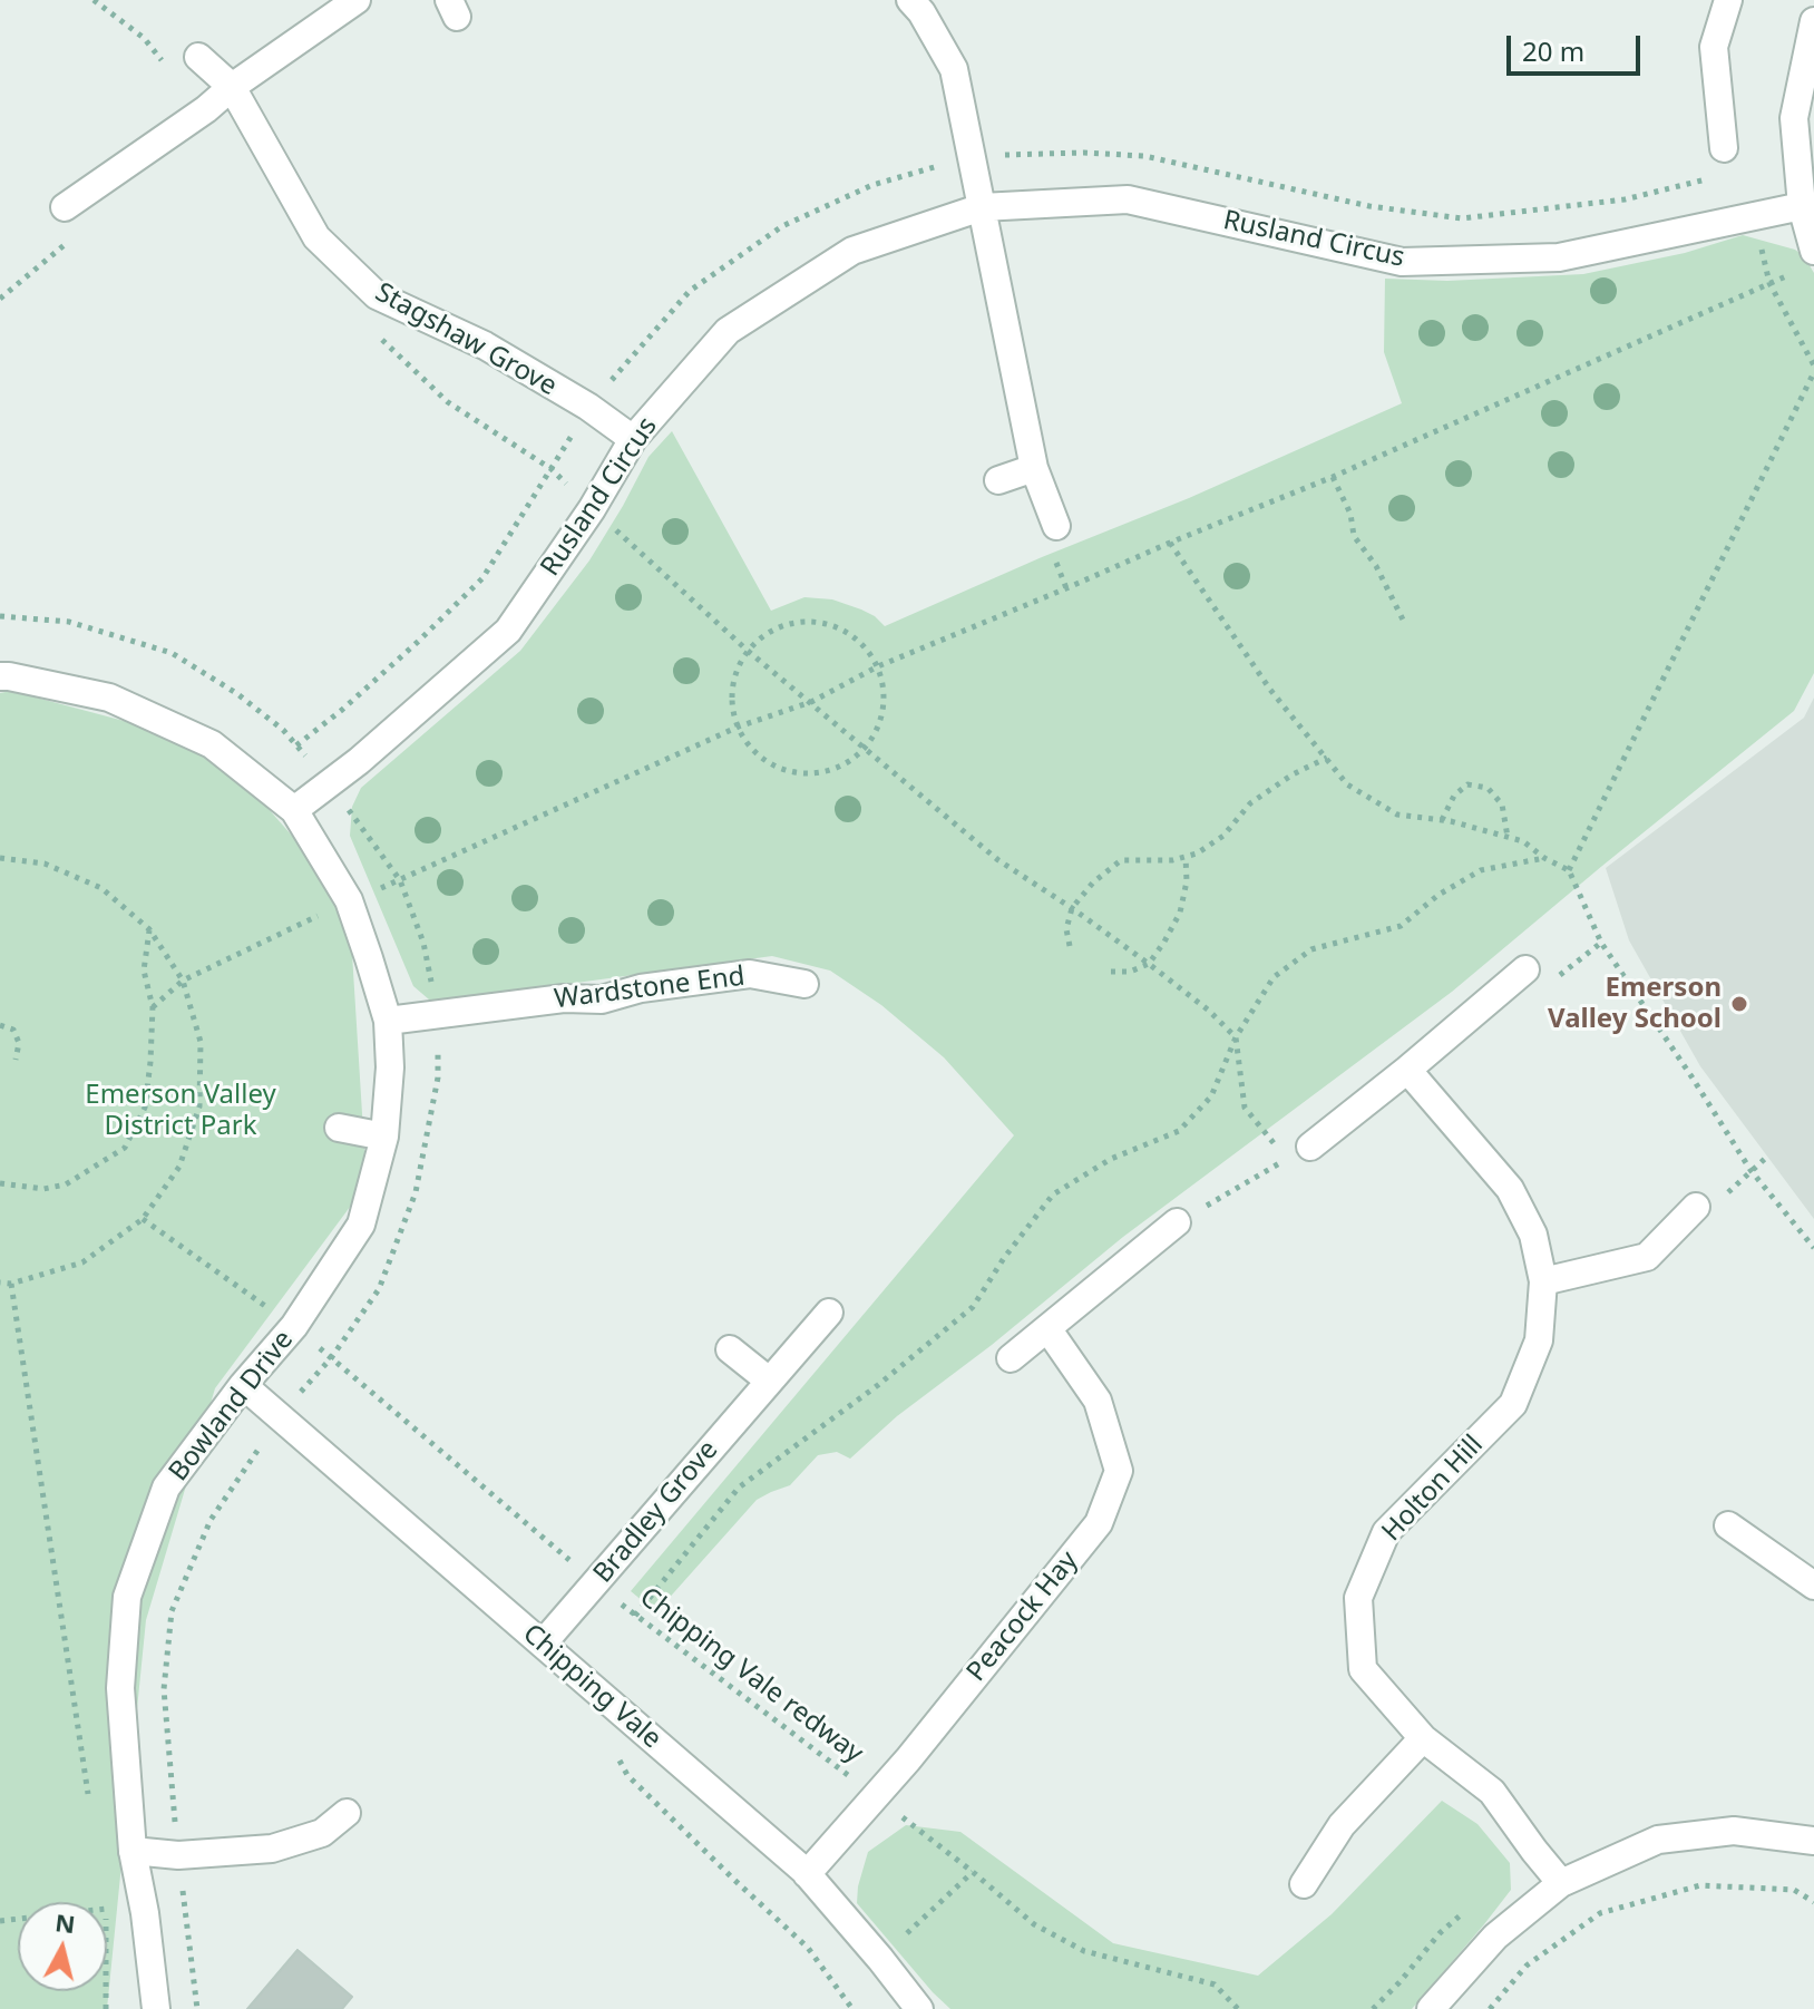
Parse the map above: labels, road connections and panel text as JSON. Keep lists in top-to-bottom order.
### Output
{
  "streets": {
    "street": [
      "Rusland Circus",
      "Stagshaw Grove",
      "Wardstone End",
      "Bowland Drive",
      "Holton Hill",
      "Bradley Grove",
      "Peacock Hay",
      "Chipping Vale"
    ],
    "path": ["Chipping Vale redway"]
  },
  "crossings": [
    ["Rusland Circus", "Stagshaw Grove"],
    ["Rusland Circus", "Bowland Drive"],
    ["Wardstone End", "Bowland Drive"],
    ["Bowland Drive", "Chipping Vale redway"],
    ["Bowland Drive", "Chipping Vale"],
    ["Bradley Grove", "Chipping Vale redway"],
    ["Bradley Grove", "Chipping Vale"],
    ["Peacock Hay", "Chipping Vale redway"],
    ["Peacock Hay", "Chipping Vale"]
  ],
  "parks": ["Emerson Valley District Park"],
  "places": ["Emerson Valley School"],
  "scale_bar": "20 m",
  "north": "top"
}
